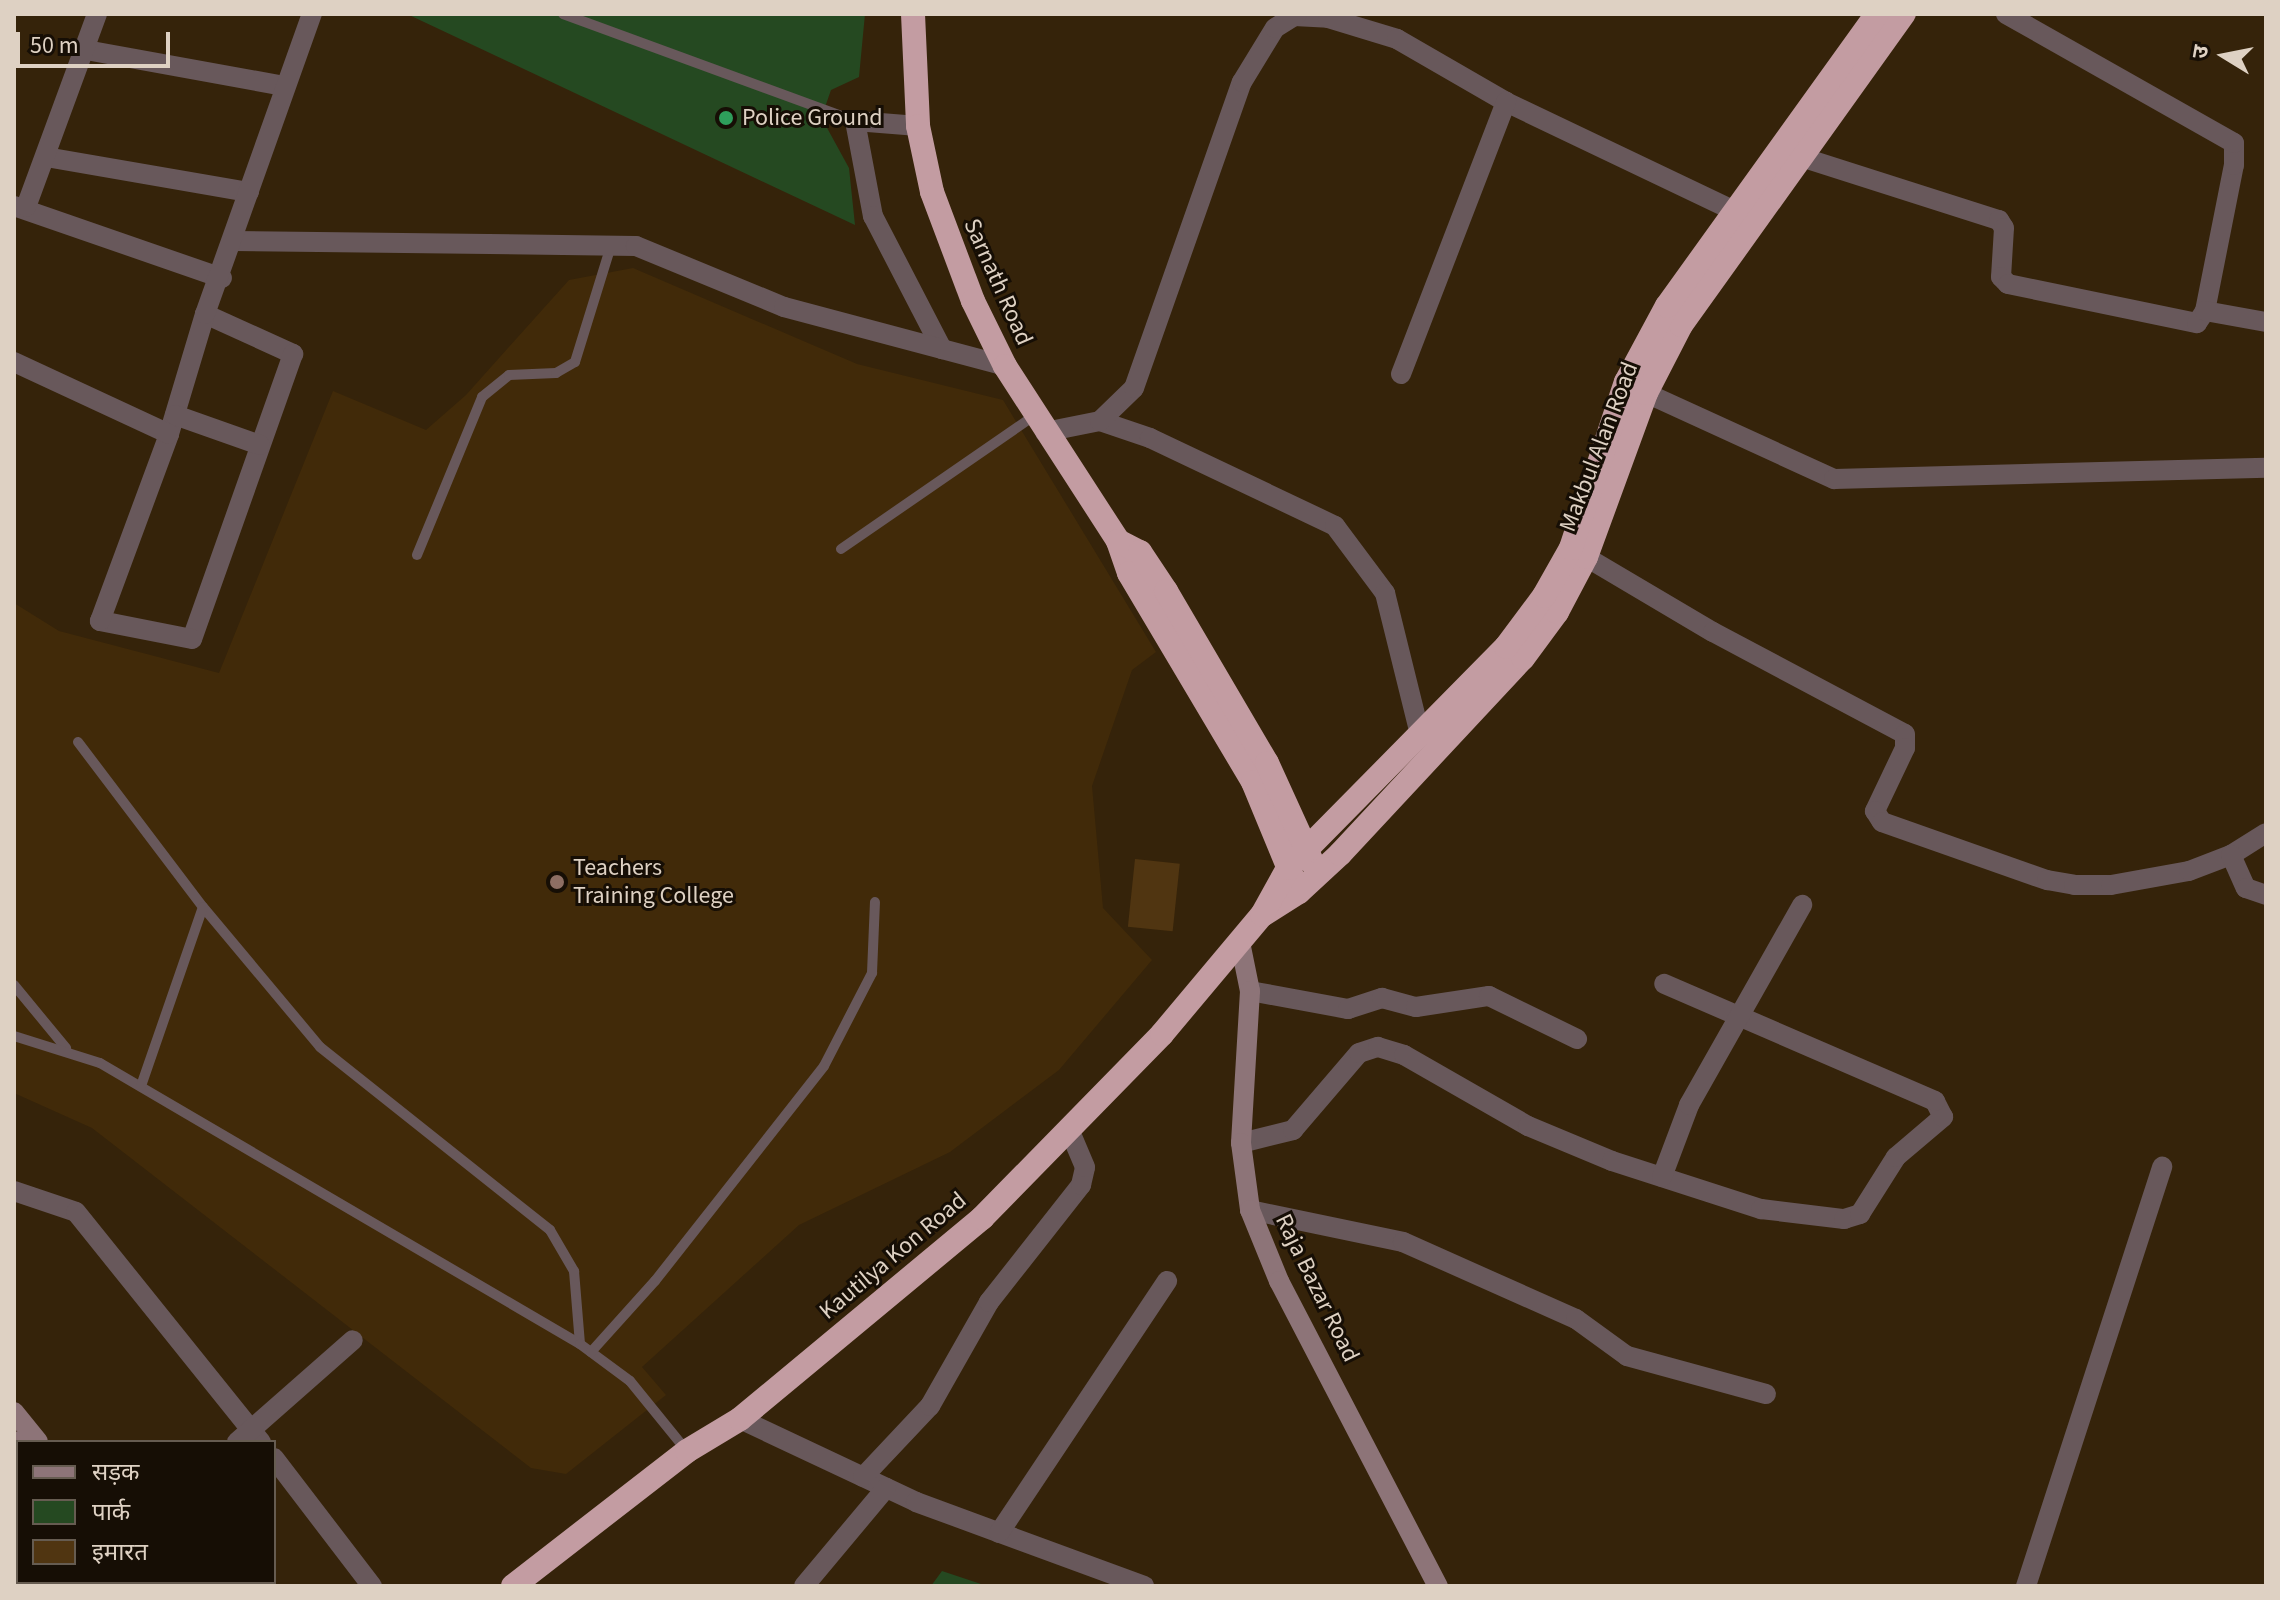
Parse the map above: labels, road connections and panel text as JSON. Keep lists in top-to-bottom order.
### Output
{
  "streets": {
    "highway": ["Sarnath Road", "Makbul Alan Road", "Kautilya Kon Road"],
    "street": ["Raja Bazar Road"]
  },
  "crossings": [
    ["Sarnath Road", "Makbul Alan Road"],
    ["Sarnath Road", "Kautilya Kon Road"],
    ["Makbul Alan Road", "Kautilya Kon Road"],
    ["Kautilya Kon Road", "Raja Bazar Road"]
  ],
  "places": ["Police Ground", "Teachers Training College"],
  "legend": ["सड़क", "पार्क", "इमारत"],
  "scale_bar": "50 m",
  "north": "left"
}
